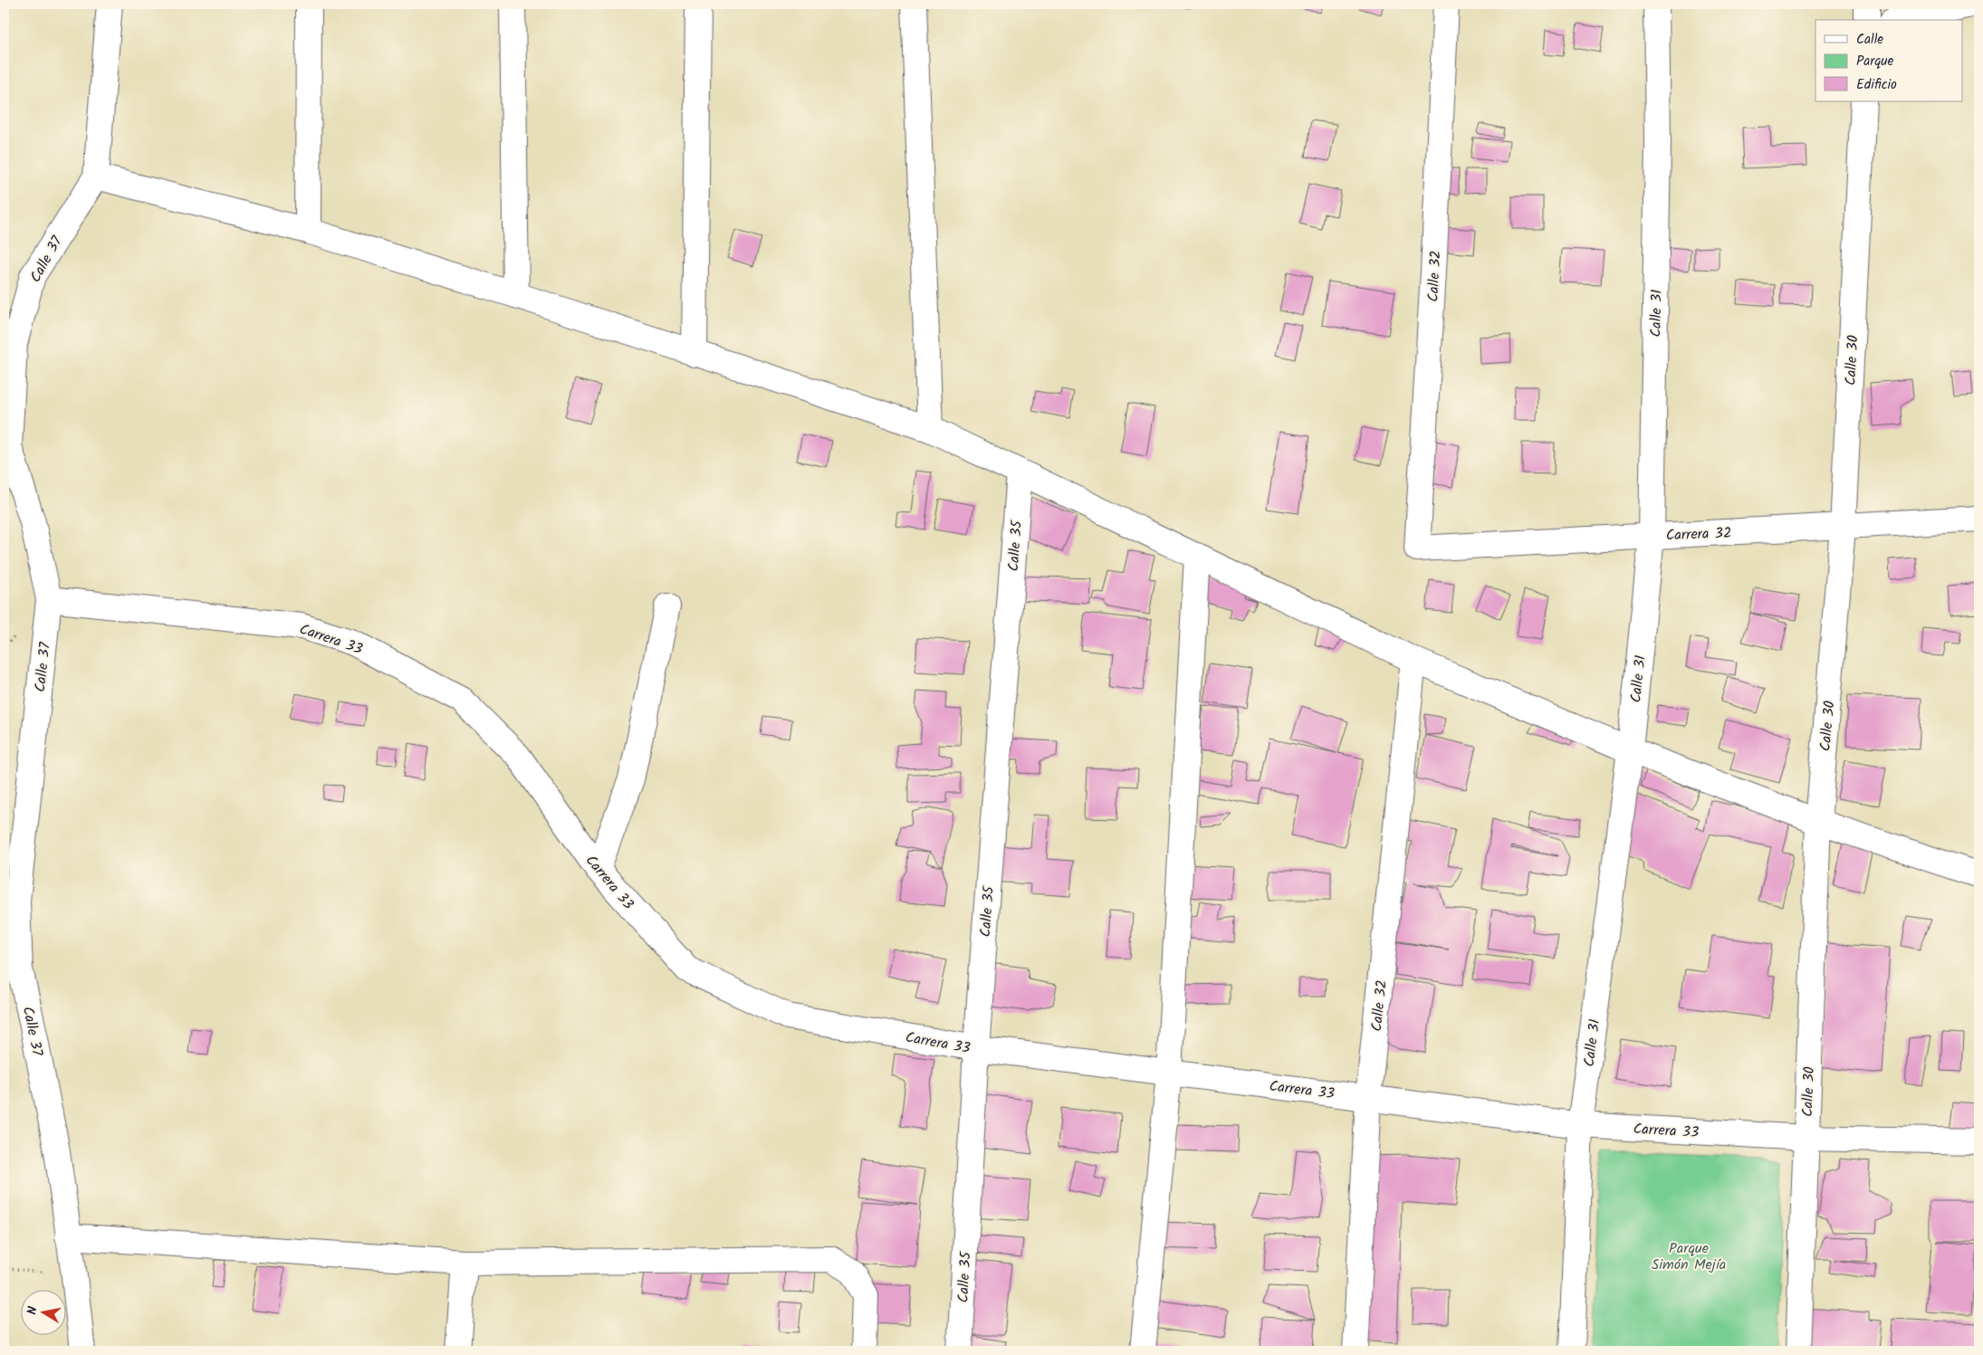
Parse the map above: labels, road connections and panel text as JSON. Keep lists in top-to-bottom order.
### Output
{
  "streets": {
    "street": [
      "Calle 37",
      "Calle 32",
      "Calle 31",
      "Calle 30",
      "Carrera 32",
      "Calle 35",
      "Carrera 33"
    ]
  },
  "crossings": [
    ["Calle 37", "Carrera 33"],
    ["Calle 32", "Carrera 32"],
    ["Calle 32", "Carrera 33"],
    ["Calle 31", "Carrera 32"],
    ["Calle 31", "Carrera 33"],
    ["Calle 30", "Carrera 32"],
    ["Calle 30", "Carrera 33"],
    ["Calle 35", "Carrera 33"]
  ],
  "parks": ["Parque Simón Mejía"],
  "legend": ["Calle", "Parque", "Edificio"],
  "north": "left"
}
